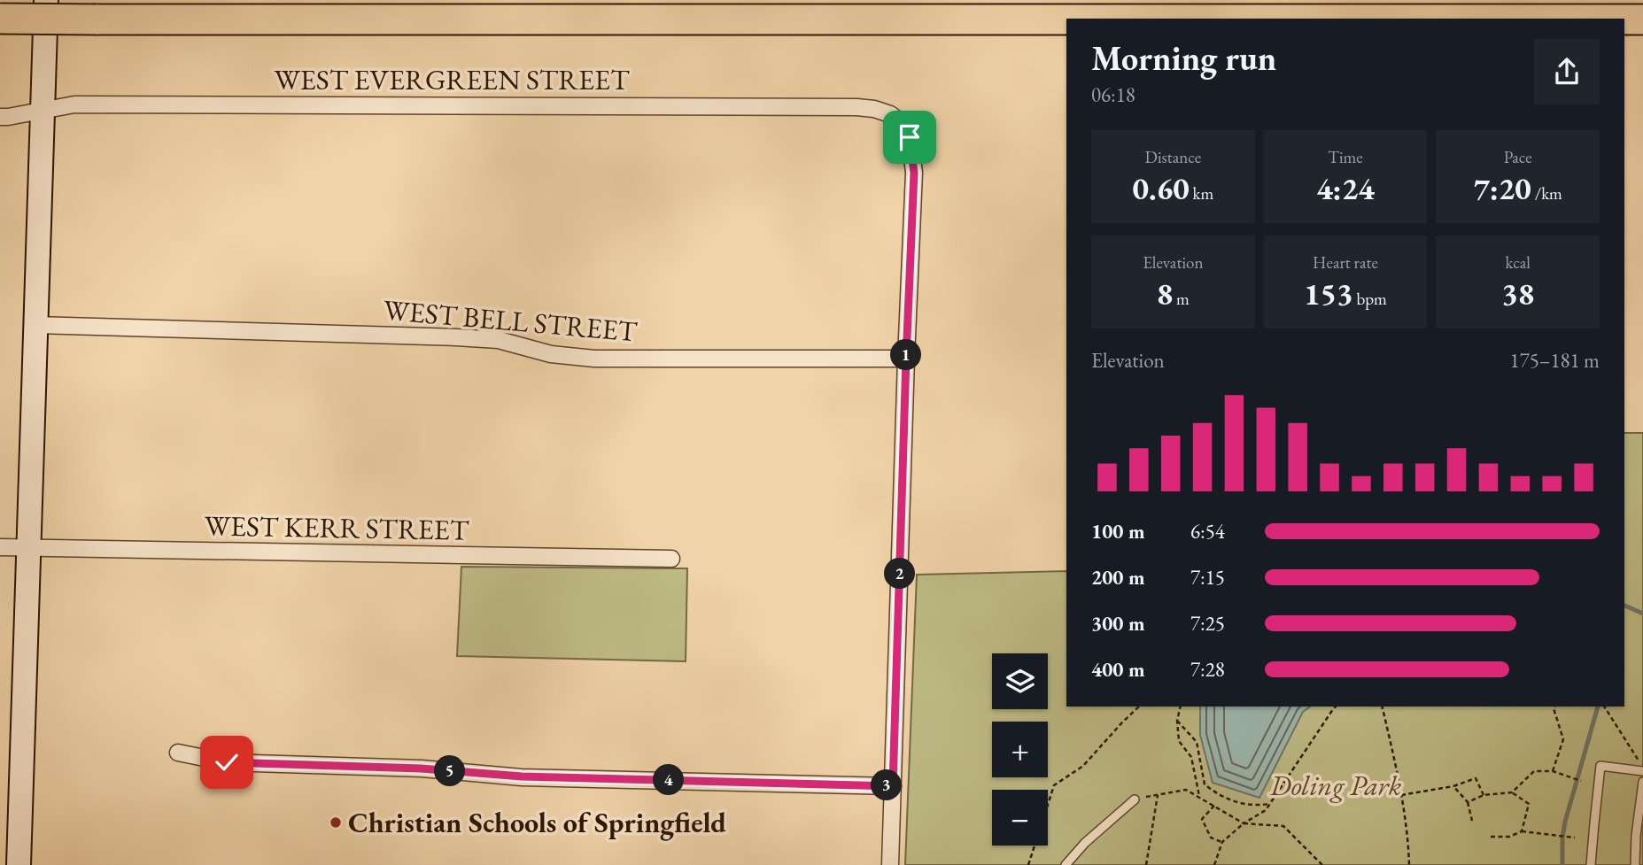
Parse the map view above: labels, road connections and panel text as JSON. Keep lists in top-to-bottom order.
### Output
{
  "streets": {
    "street": ["WEST EVERGREEN STREET", "WEST BELL STREET", "WEST KERR STREET"]
  },
  "crossings": [
    ["WEST EVERGREEN STREET", "WEST BELL STREET"]
  ],
  "parks": ["Doling Park"],
  "places": ["Christian Schools of Springfield"],
  "page": {
    "heading": ["Morning run", "06:18"],
    "stats": [
      ["Distance", "0.60 km"],
      ["Time", "4:24"],
      ["Pace", "7:20 /km"],
      ["Elevation", "8 m"],
      ["Heart rate", "153 bpm"],
      ["kcal", "38"]
    ],
    "chart": ["Elevation", "175–181 m"],
    "pins": [
      "1",
      "2",
      "5",
      "4",
      "3"
    ],
    "list": [
      {
        "name": "100 m",
        "note": "6:54"
      },
      {
        "name": "200 m",
        "note": "7:15"
      },
      {
        "name": "300 m",
        "note": "7:25"
      },
      {
        "name": "400 m",
        "note": "7:28"
      }
    ],
    "map_buttons": ["+", "−"]
  }
}
